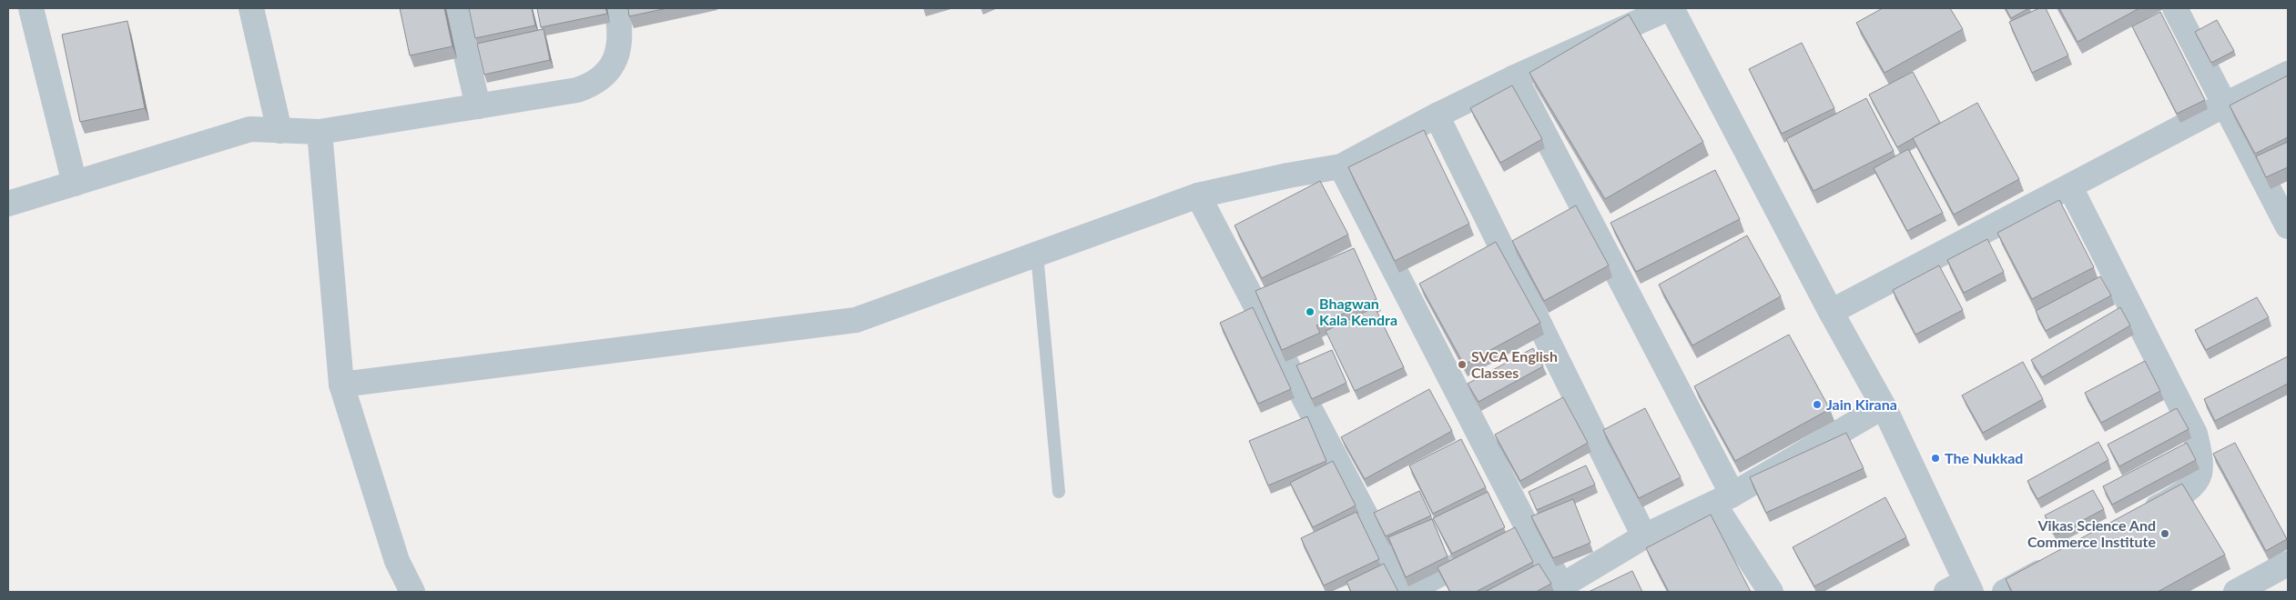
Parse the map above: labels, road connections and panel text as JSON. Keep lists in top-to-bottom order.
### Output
{
  "places": [
    "Bhagwan Kala Kendra",
    "SVCA English Classes",
    "Jain Kirana",
    "The Nukkad",
    "Vikas Science And Commerce Institute"
  ]
}
